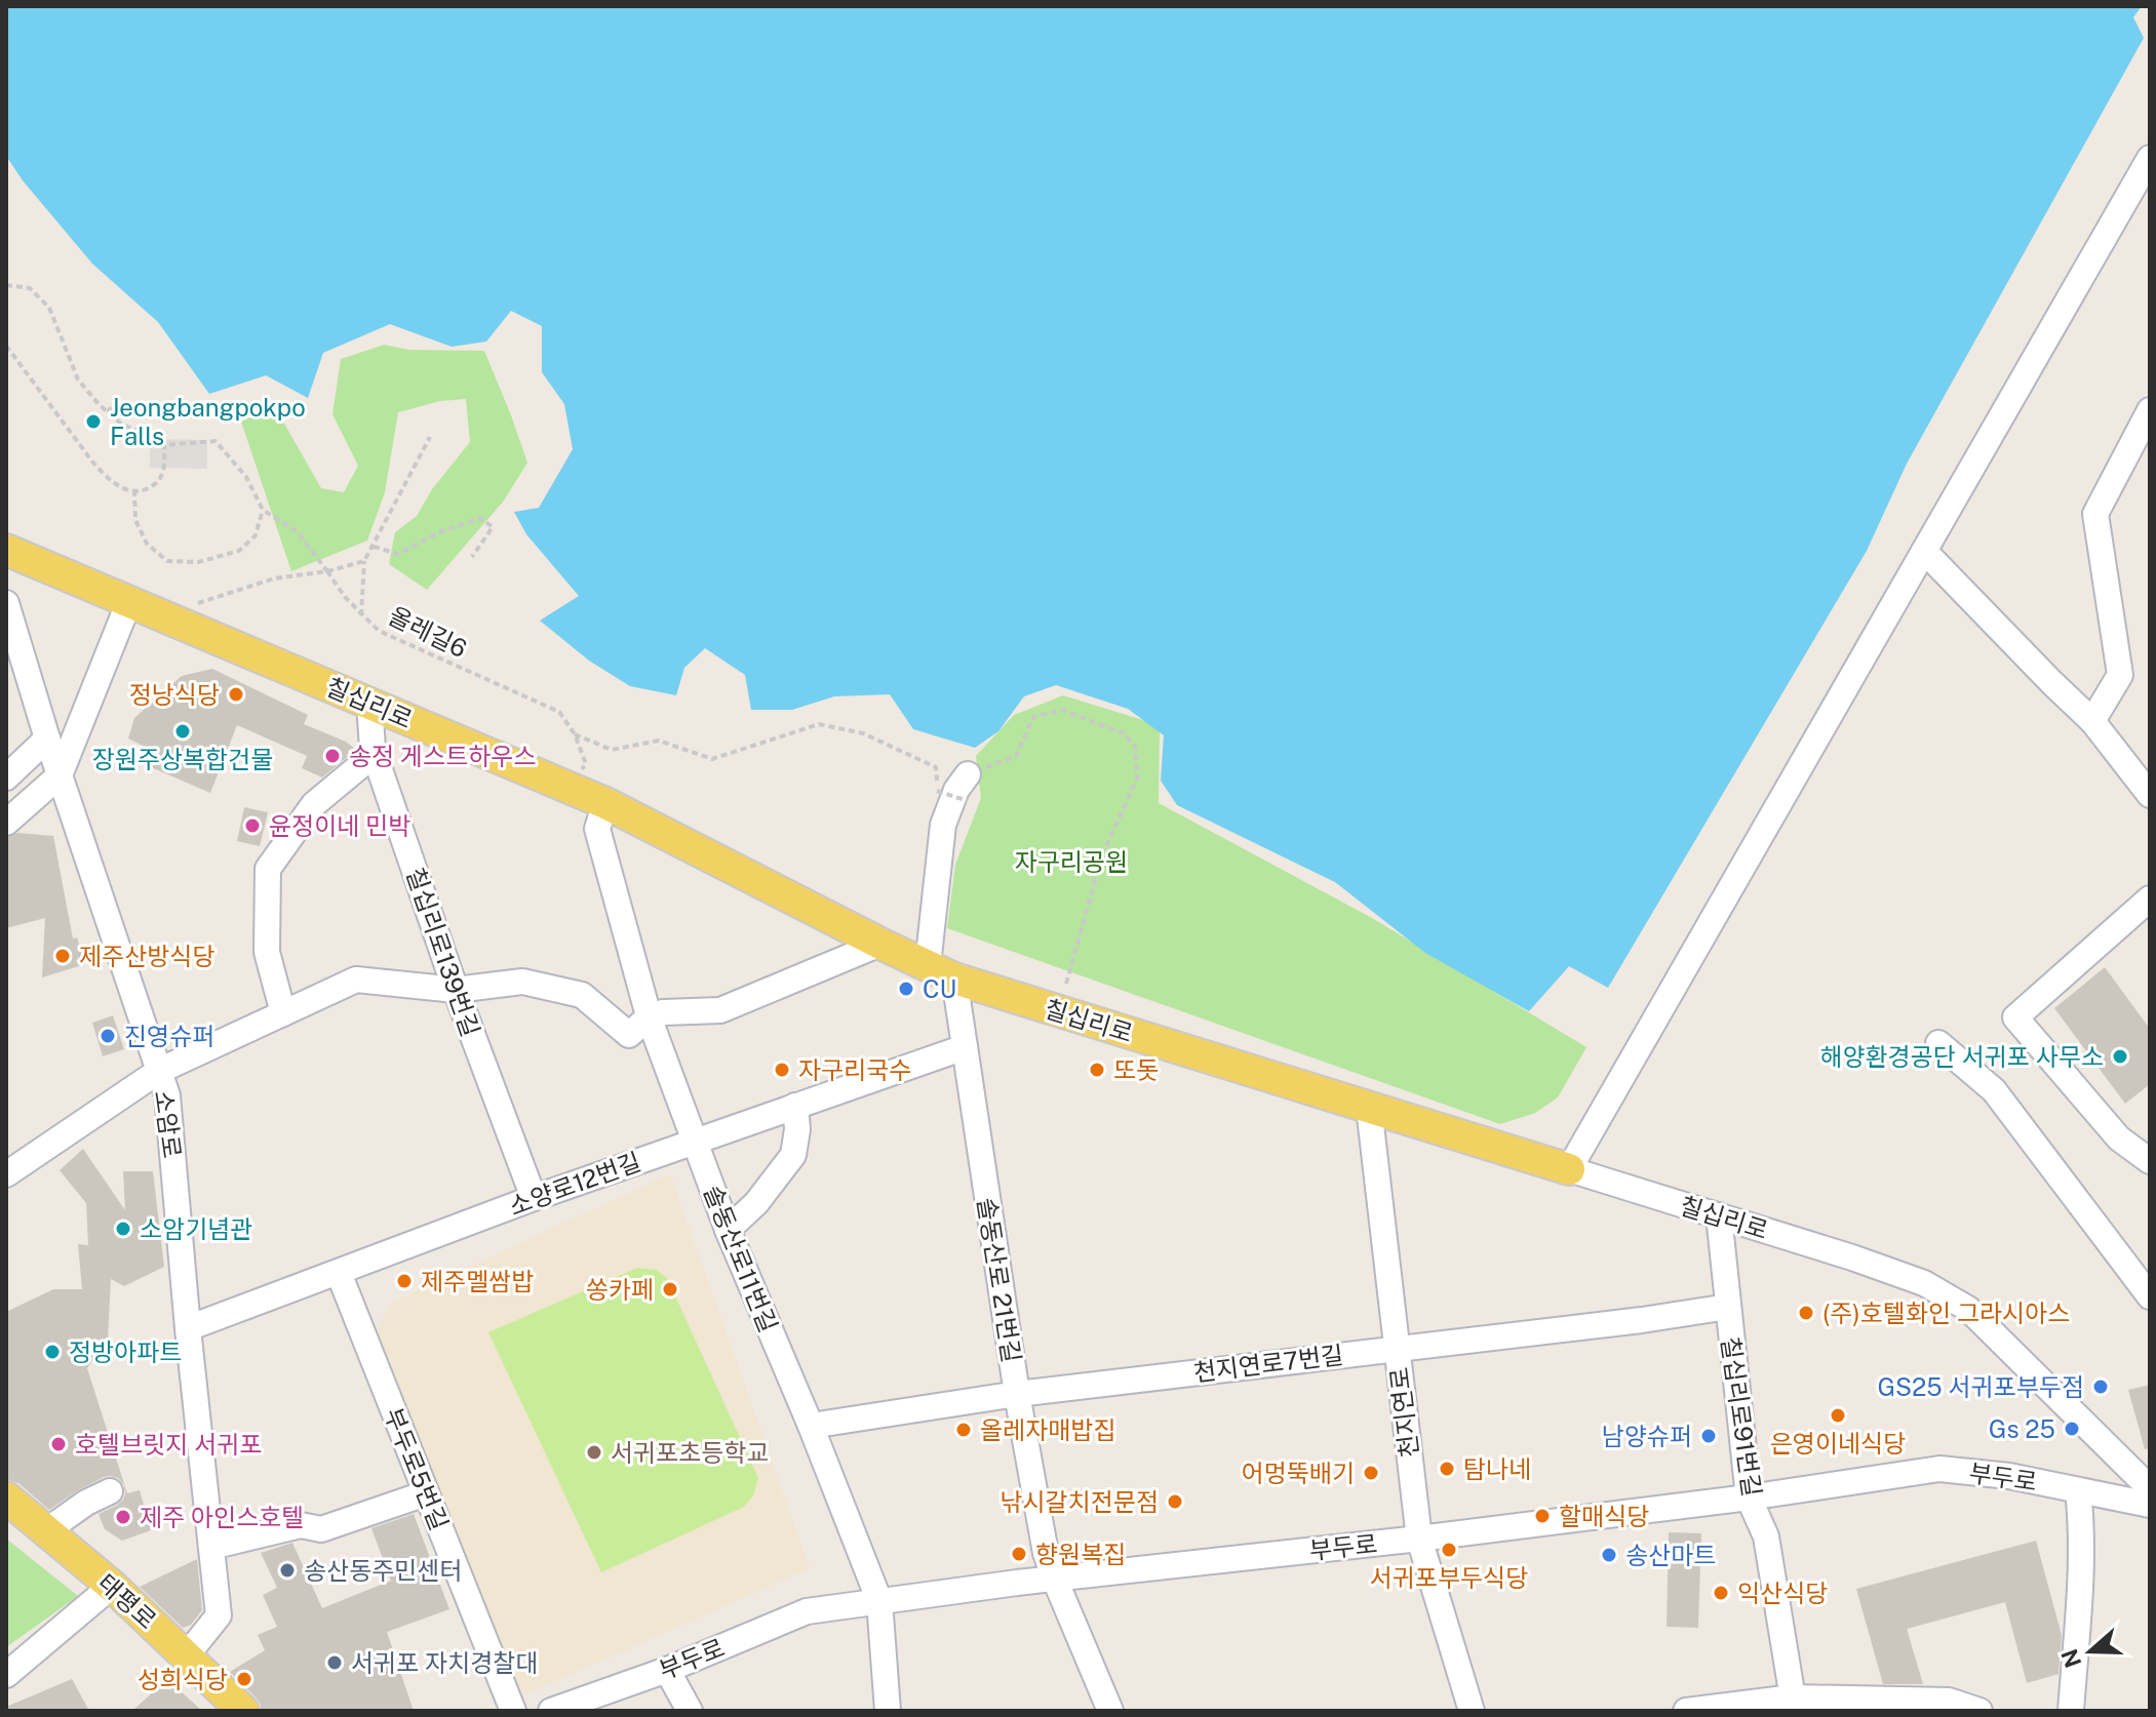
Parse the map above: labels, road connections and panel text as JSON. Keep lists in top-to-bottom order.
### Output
{
  "streets": {
    "main road": ["칠십리로", "태평로"],
    "street": [
      "칠십리로139번길",
      "소암로",
      "소양로12번길",
      "솔동산로11번길",
      "솔동산로 21번길",
      "천지연로7번길",
      "천지연로",
      "칠십리로91번길",
      "부두로5번길",
      "부두로"
    ],
    "path": ["올레길6"]
  },
  "crossings": [
    ["올레길6", "칠십리로"],
    ["칠십리로", "칠십리로139번길"],
    ["칠십리로", "솔동산로11번길"],
    ["칠십리로", "솔동산로 21번길"],
    ["칠십리로", "천지연로"],
    ["칠십리로", "칠십리로91번길"],
    ["칠십리로139번길", "소양로12번길"],
    ["소암로", "소양로12번길"],
    ["소암로", "태평로"],
    ["소양로12번길", "솔동산로11번길"],
    ["소양로12번길", "솔동산로 21번길"],
    ["소양로12번길", "부두로5번길"],
    ["솔동산로11번길", "천지연로7번길"],
    ["솔동산로11번길", "부두로"],
    ["솔동산로 21번길", "천지연로7번길"],
    ["솔동산로 21번길", "부두로"],
    ["천지연로7번길", "천지연로"],
    ["천지연로7번길", "칠십리로91번길"],
    ["천지연로", "부두로"],
    ["칠십리로91번길", "부두로"]
  ],
  "parks": ["자구리공원"],
  "places": [
    "Jeongbangpokpo Falls",
    "정낭식당",
    "장원주상복합건물",
    "송정 게스트하우스",
    "윤정이네 민박",
    "제주산방식당",
    "CU",
    "진영슈퍼",
    "해양환경공단 서귀포 사무소",
    "자구리국수",
    "또돗",
    "소암기념관",
    "제주멜쌈밥",
    "쏭카페",
    "(주)호텔화인 그라시아스",
    "정방아파트",
    "GS25 서귀포부두점",
    "은영이네식당",
    "Gs 25",
    "올레자매밥집",
    "남양슈퍼",
    "호텔브릿지 서귀포",
    "서귀포초등학교",
    "탐나네",
    "어멍뚝배기",
    "낚시갈치전문점",
    "할매식당",
    "제주 아인스호텔",
    "서귀포부두식당",
    "향원복집",
    "송산마트",
    "송산동주민센터",
    "익산식당",
    "서귀포 자치경찰대",
    "성희식당"
  ],
  "north": "left"
}
